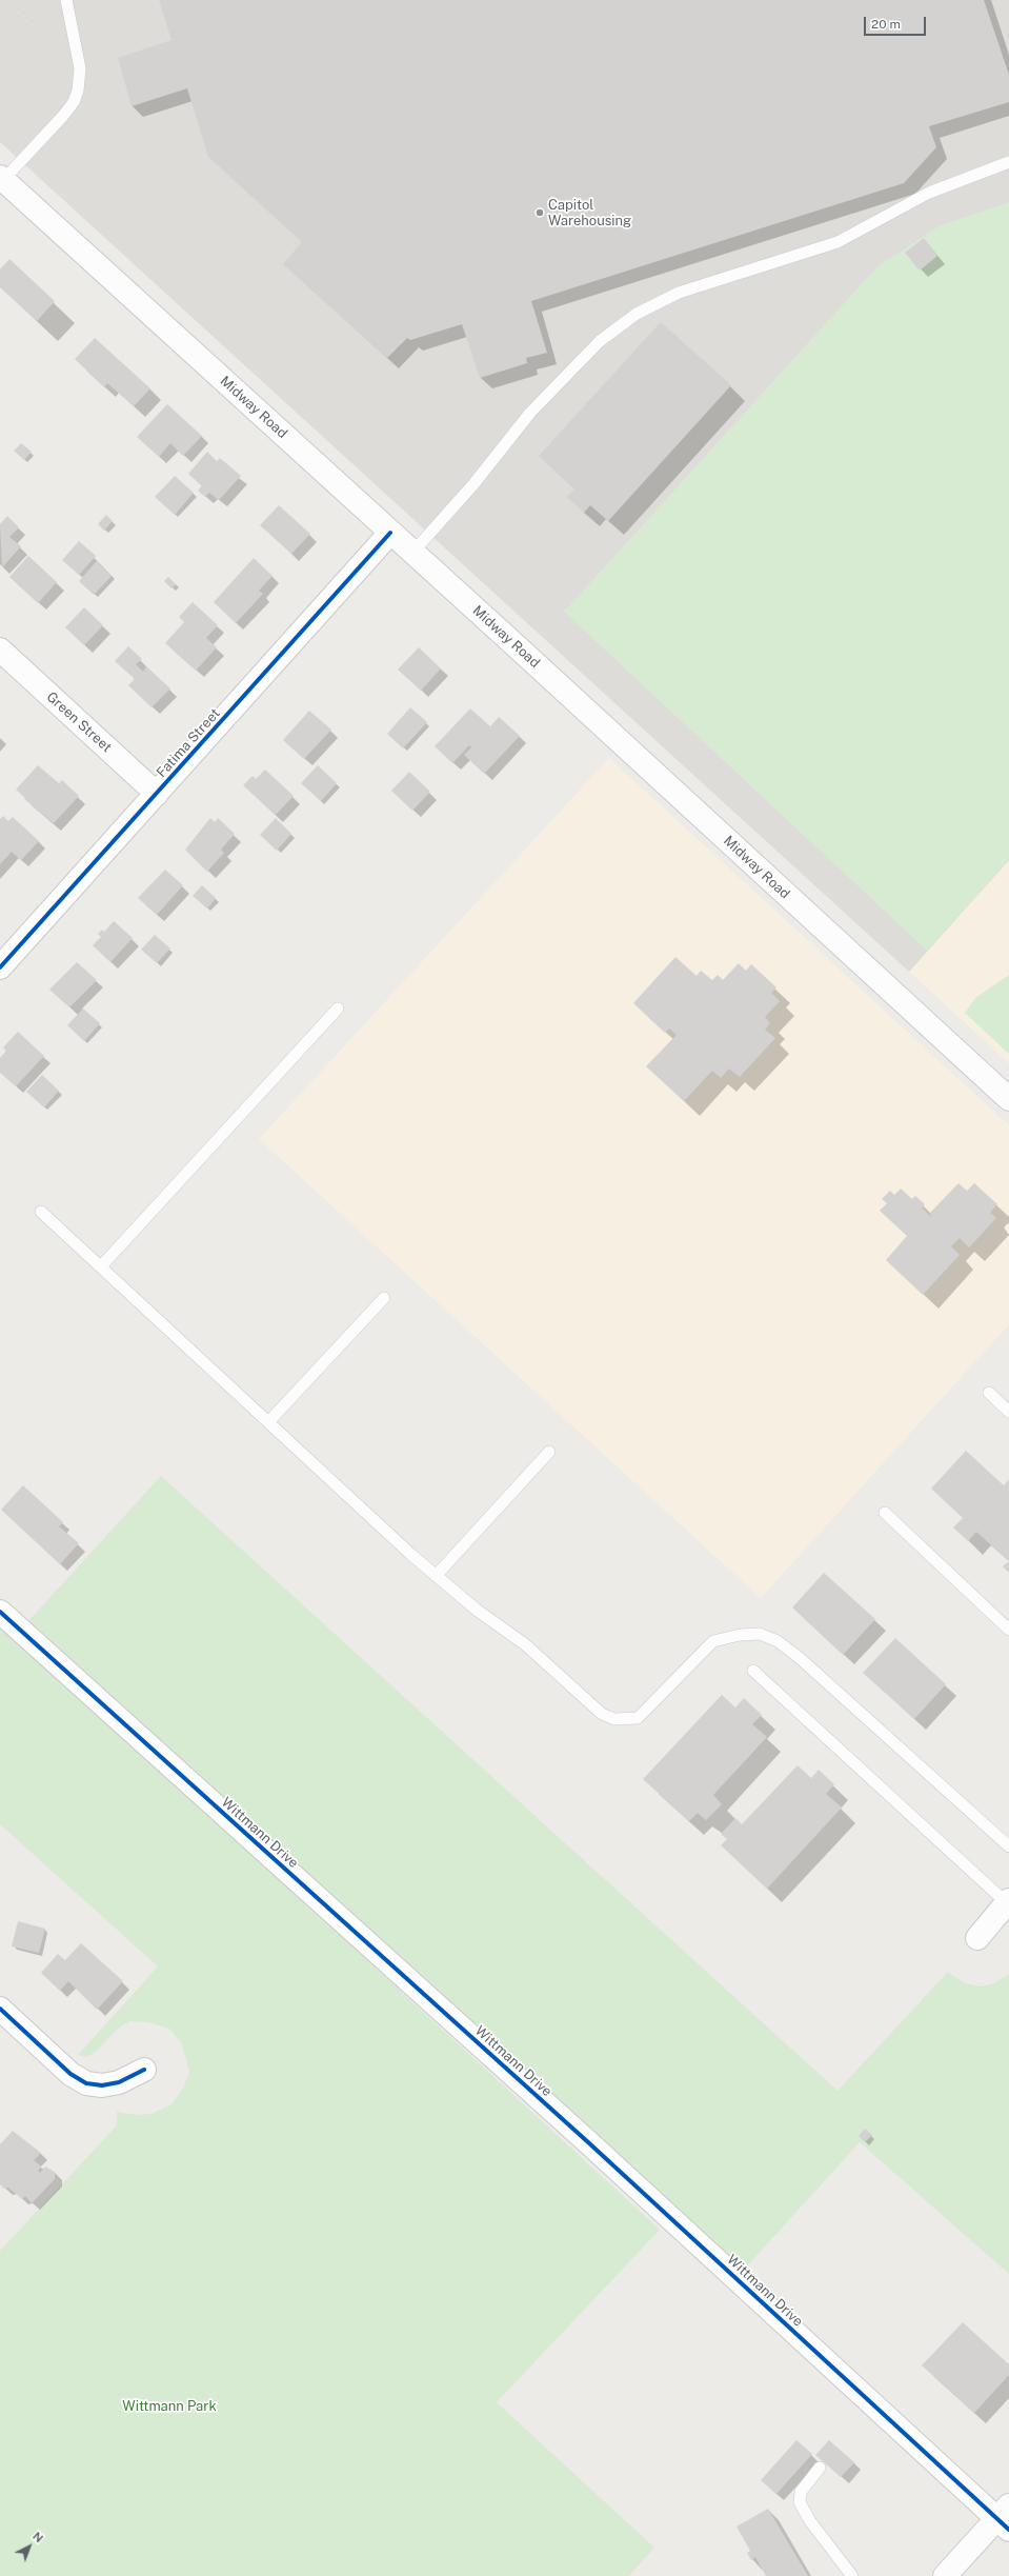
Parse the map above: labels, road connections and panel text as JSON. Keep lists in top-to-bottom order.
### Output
{
  "streets": {
    "street": [
      "Midway Road",
      "Green Street",
      "Fatima Street",
      "Wittmann Drive"
    ]
  },
  "crossings": [
    ["Midway Road", "Fatima Street"],
    ["Green Street", "Fatima Street"]
  ],
  "parks": ["Wittmann Park"],
  "places": ["Capitol Warehousing"],
  "scale_bar": "20 m",
  "north": "top right"
}
